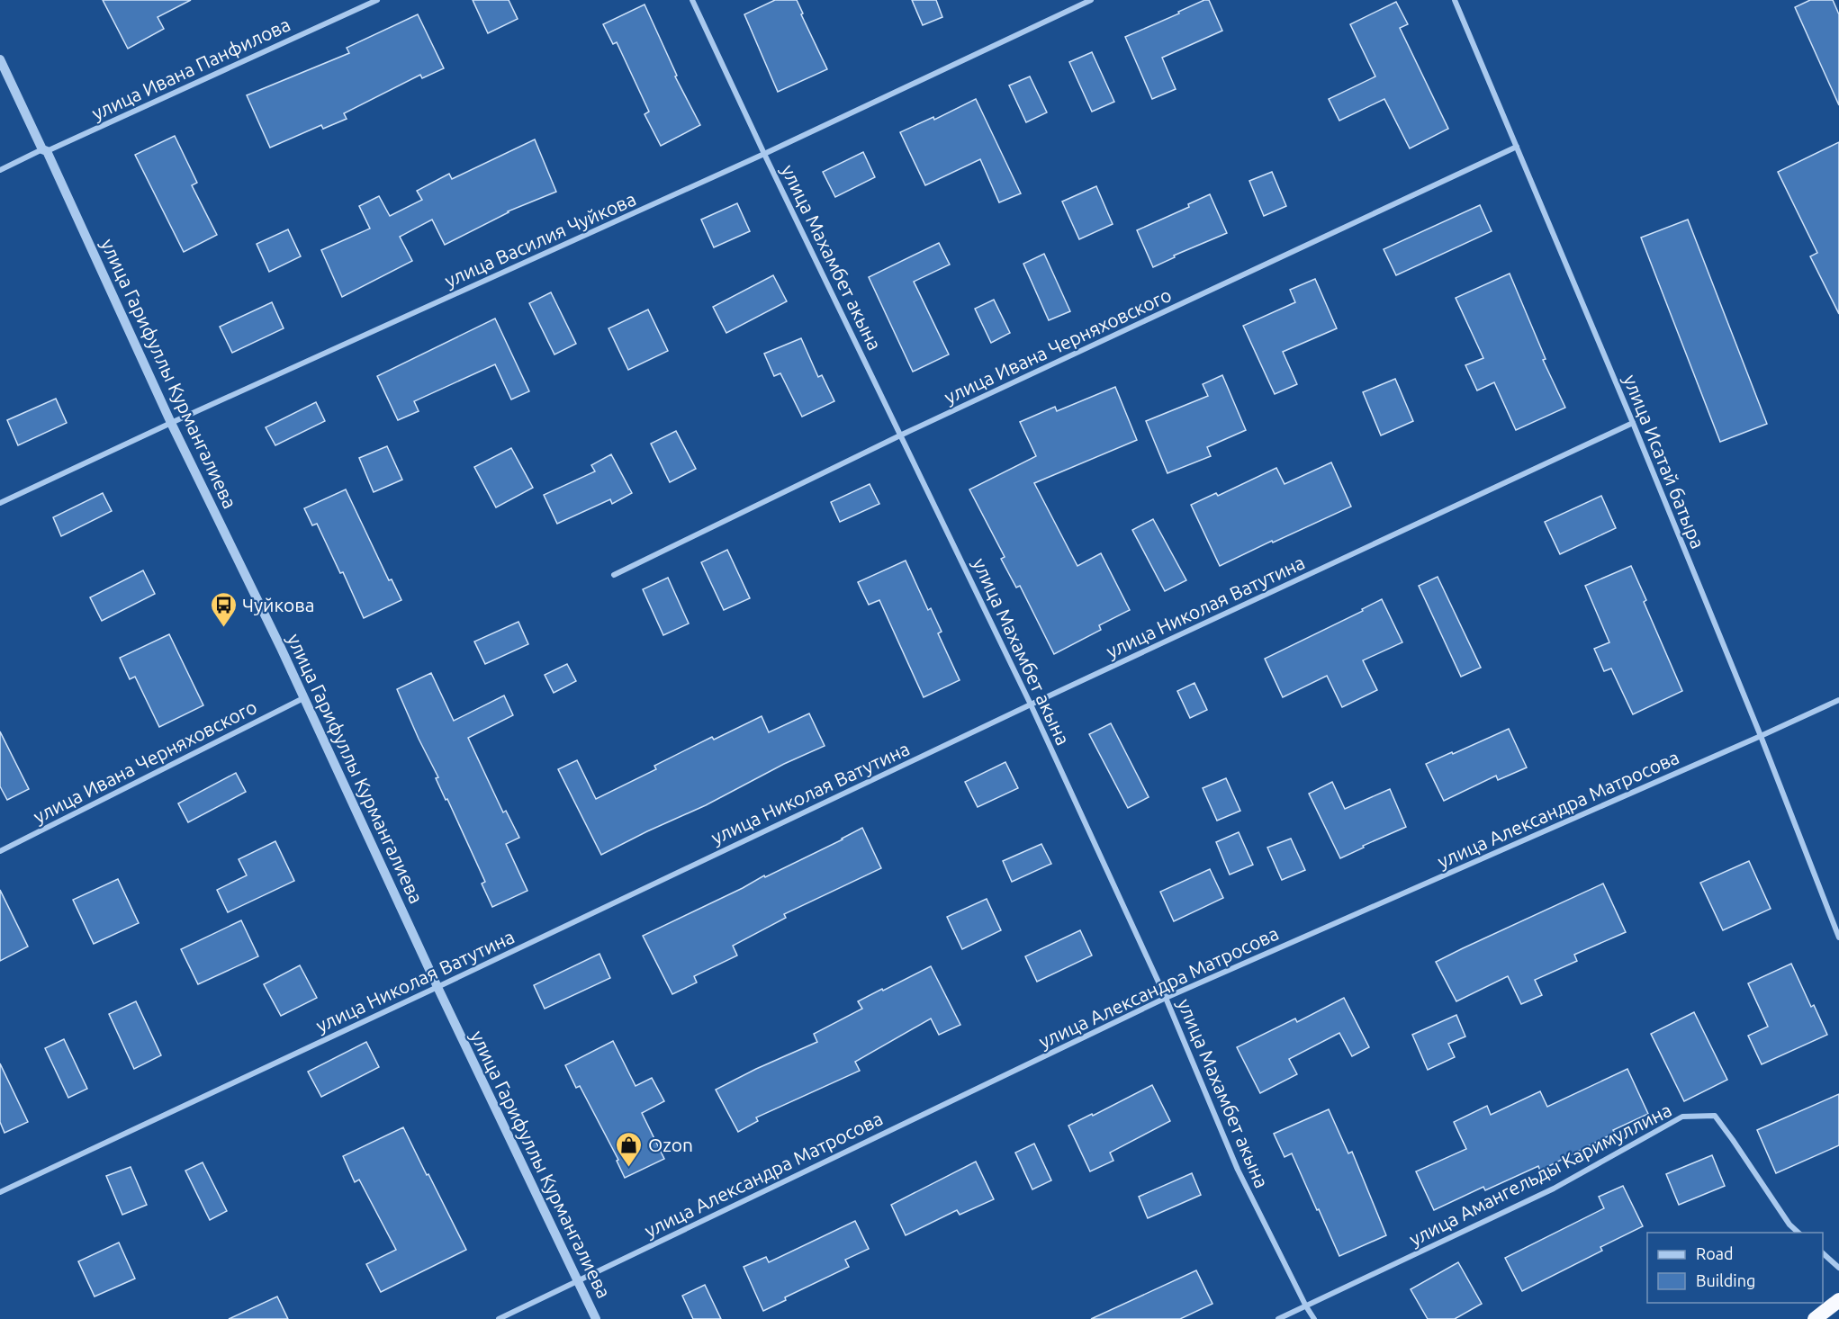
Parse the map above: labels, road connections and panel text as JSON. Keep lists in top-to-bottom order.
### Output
{
  "streets": {
    "street": [
      "улица Ивана Панфилова",
      "улица Василия Чуйкова",
      "улица Махамбет акына",
      "улица Ивана Черняховского",
      "улица Гарифуллы Курмангалиева",
      "улица Исатай батыра",
      "улица Николая Ватутина",
      "улица Александра Матросова",
      "улица Амангельды Каримуллина"
    ]
  },
  "crossings": [
    ["улица Ивана Панфилова", "улица Гарифуллы Курмангалиева"],
    ["улица Василия Чуйкова", "улица Махамбет акына"],
    ["улица Василия Чуйкова", "улица Гарифуллы Курмангалиева"],
    ["улица Махамбет акына", "улица Ивана Черняховского"],
    ["улица Махамбет акына", "улица Николая Ватутина"],
    ["улица Махамбет акына", "улица Александра Матросова"],
    ["улица Махамбет акына", "улица Амангельды Каримуллина"],
    ["улица Ивана Черняховского", "улица Гарифуллы Курмангалиева"],
    ["улица Ивана Черняховского", "улица Исатай батыра"],
    ["улица Гарифуллы Курмангалиева", "улица Николая Ватутина"],
    ["улица Гарифуллы Курмангалиева", "улица Александра Матросова"],
    ["улица Исатай батыра", "улица Николая Ватутина"],
    ["улица Исатай батыра", "улица Александра Матросова"]
  ],
  "places": {
    "bus stop": ["Чуйкова"],
    "shop": ["Ozon"]
  },
  "legend": ["Road", "Building"]
}
